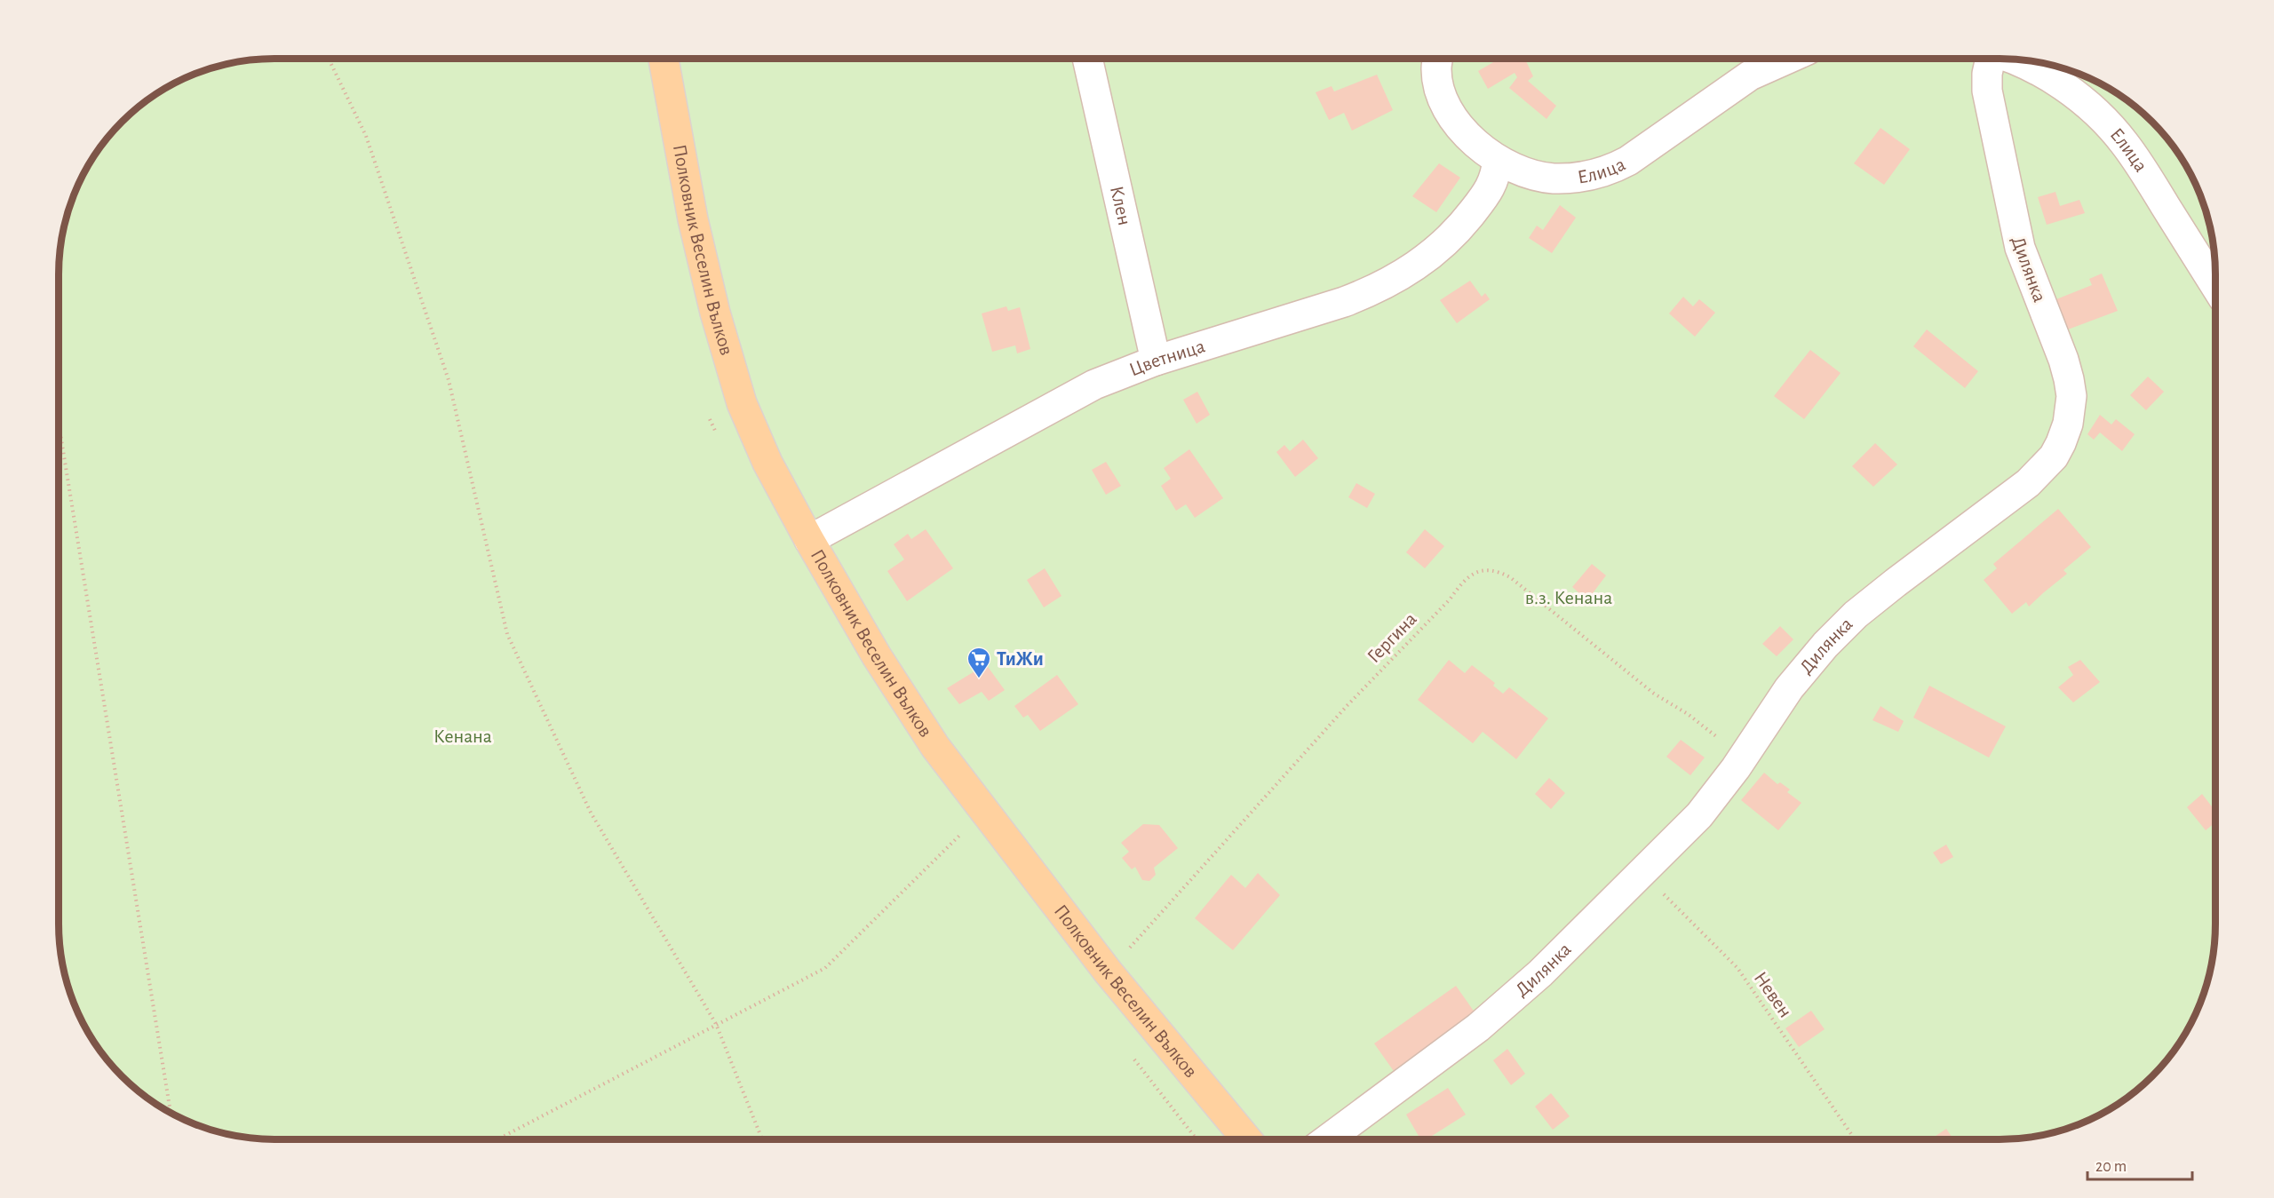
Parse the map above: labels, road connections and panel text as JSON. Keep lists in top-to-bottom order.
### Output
{
  "streets": {
    "main road": ["Полковник Веселин Вълков"],
    "street": [
      "Елица",
      "Клен",
      "Дилянка",
      "Цветница"
    ],
    "path": ["Гергина", "Невен"]
  },
  "crossings": [
    ["Елица", "Цветница"],
    ["Клен", "Цветница"],
    ["Полковник Веселин Вълков", "Цветница"],
    ["Полковник Веселин Вълков", "Гергина"],
    ["Дилянка", "Гергина"],
    ["Дилянка", "Невен"]
  ],
  "parks": ["в.з. Кенана", "Кенана"],
  "places": {
    "supermarket": ["ТиЖи"]
  },
  "scale_bar": "20 m"
}
